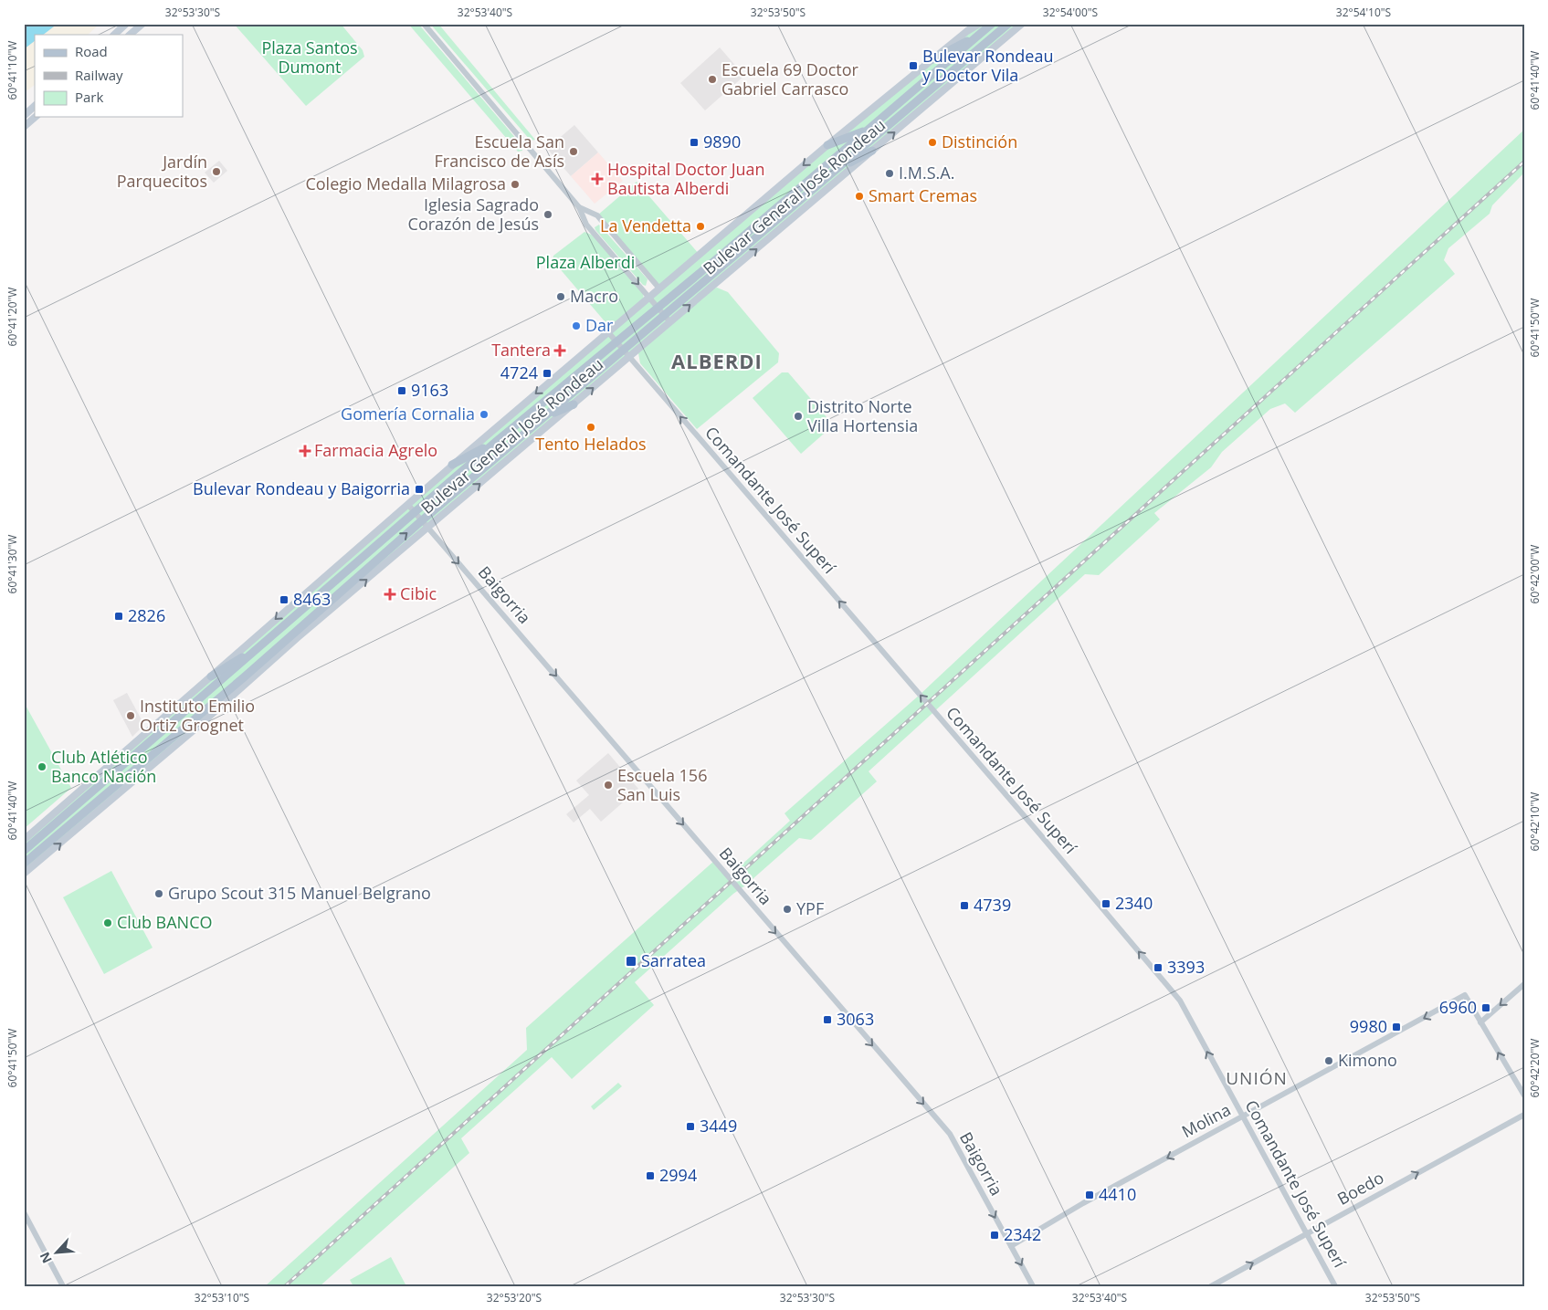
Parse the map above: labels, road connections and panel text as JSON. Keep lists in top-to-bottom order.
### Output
{
  "streets": {
    "main road": ["Bulevar General José Rondeau"],
    "street": [
      "Comandante José Superí",
      "Baigorria",
      "Molina",
      "Boedo"
    ]
  },
  "crossings": [
    ["Bulevar General José Rondeau", "Comandante José Superí"],
    ["Bulevar General José Rondeau", "Baigorria"],
    ["Comandante José Superí", "Molina"],
    ["Comandante José Superí", "Boedo"],
    ["Baigorria", "Molina"]
  ],
  "one_way": [
    "Comandante José Superí",
    "Baigorria",
    "Molina",
    "Boedo"
  ],
  "districts": ["ALBERDI", "UNIÓN"],
  "parks": ["Plaza Santos Dumont", "Plaza Alberdi"],
  "places": {
    "transit": [
      "Bulevar Rondeau y Doctor Vila",
      "9890",
      "4724",
      "9163",
      "Bulevar Rondeau y Baigorria",
      "8463",
      "2826",
      "2340",
      "4739",
      "Sarratea",
      "3393",
      "6960",
      "3063",
      "9980",
      "3449",
      "2994",
      "4410",
      "2342"
    ],
    "other": [
      "Escuela 69 Doctor Gabriel Carrasco",
      "Distinción",
      "Escuela San Francisco de Asís",
      "Jardín Parquecitos",
      "I.M.S.A.",
      "Colegio Medalla Milagrosa",
      "Smart Cremas",
      "Iglesia Sagrado Corazón de Jesús",
      "La Vendetta",
      "Macro",
      "Dar",
      "Gomería Cornalia",
      "Distrito Norte Villa Hortensia",
      "Tento Helados",
      "Instituto Emilio Ortiz Grognet",
      "Club Atlético Banco Nación",
      "Escuela 156 San Luis",
      "Grupo Scout 315 Manuel Belgrano",
      "YPF",
      "Club BANCO",
      "Kimono"
    ],
    "health": [
      "Hospital Doctor Juan Bautista Alberdi",
      "Tantera",
      "Farmacia Agrelo",
      "Cibic"
    ]
  },
  "legend": ["Road", "Railway", "Park"],
  "north": "bottom left",
  "coordinates": [
    "32°53'30\"S",
    "32°53'40\"S",
    "32°53'50\"S",
    "32°54'00\"S",
    "32°54'10\"S",
    "60°41'10\"W",
    "60°41'40\"W",
    "60°41'20\"W",
    "60°41'50\"W",
    "60°41'30\"W",
    "60°42'00\"W",
    "60°42'10\"W",
    "60°42'20\"W",
    "32°53'10\"S",
    "32°53'20\"S"
  ]
}
